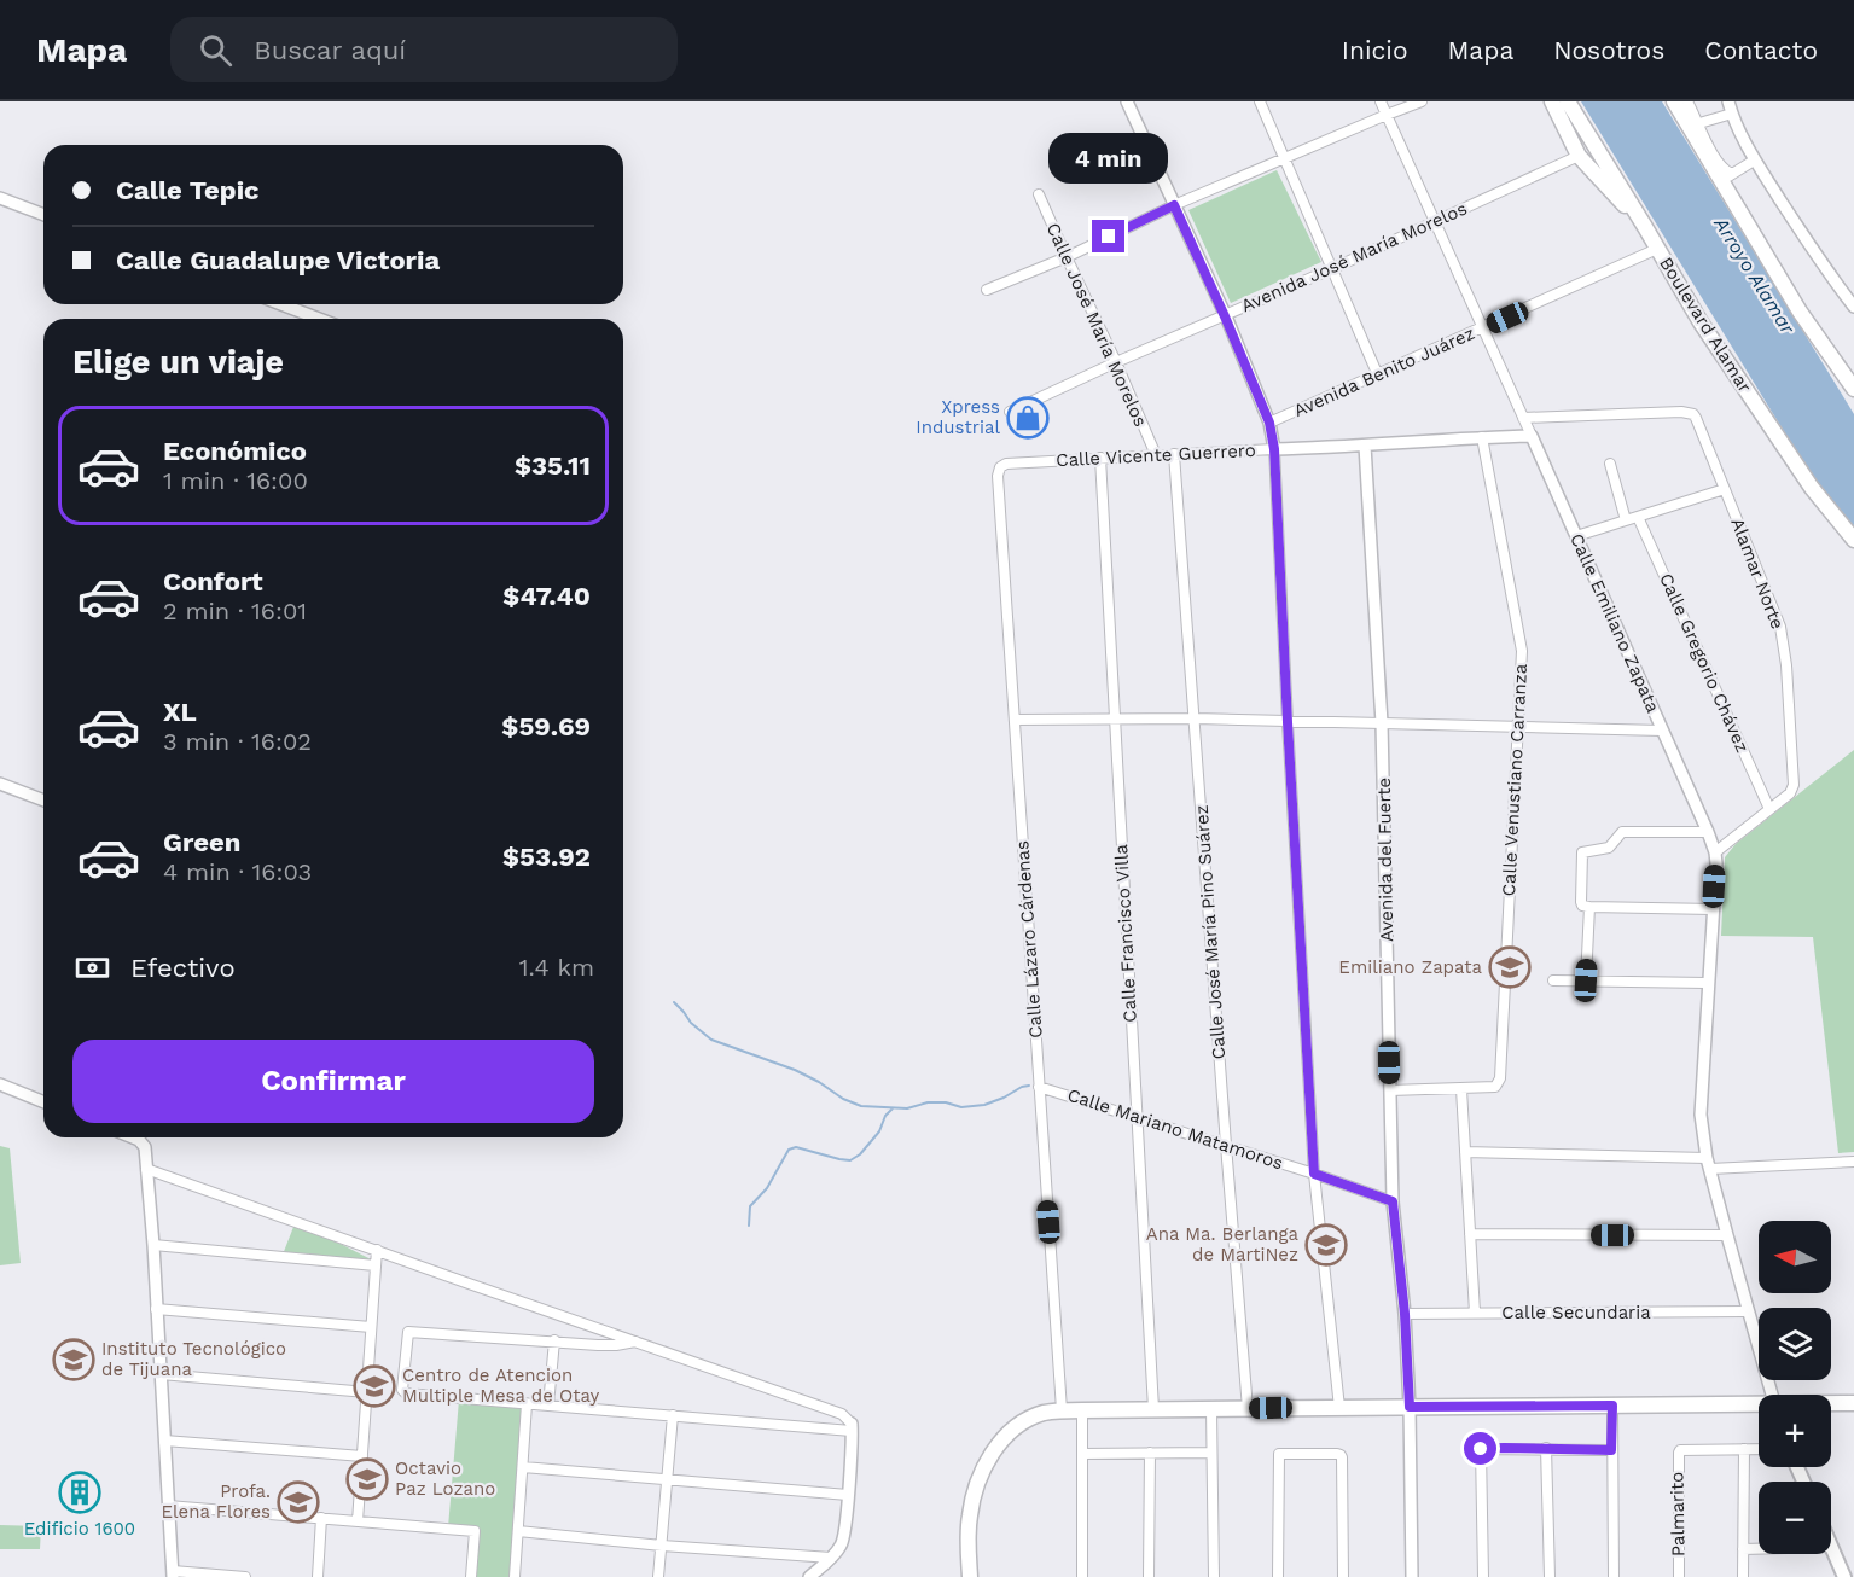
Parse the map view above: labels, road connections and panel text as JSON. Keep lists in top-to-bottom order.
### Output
{
  "streets": {
    "main road": ["Boulevard Alamar"],
    "street": [
      "Avenida José María Morelos",
      "Calle José María Morelos",
      "Avenida Benito Juárez",
      "Calle Vicente Guerrero",
      "Alamar Norte",
      "Calle Emiliano Zapata",
      "Calle Gregorio Chávez",
      "Calle Venustiano Carranza",
      "Avenida del Fuerte",
      "Calle José María Pino Suárez",
      "Calle Francisco Villa",
      "Calle Lázaro Cárdenas",
      "Calle Mariano Matamoros",
      "Calle Secundaria",
      "Palmarito"
    ]
  },
  "crossings": [
    ["Avenida José María Morelos", "Calle José María Morelos"],
    ["Avenida José María Morelos", "Calle Emiliano Zapata"],
    ["Calle José María Morelos", "Calle Vicente Guerrero"],
    ["Boulevard Alamar", "Avenida Benito Juárez"],
    ["Avenida Benito Juárez", "Calle Emiliano Zapata"],
    ["Calle Vicente Guerrero", "Calle Emiliano Zapata"],
    ["Calle Vicente Guerrero", "Calle Venustiano Carranza"],
    ["Calle Vicente Guerrero", "Avenida del Fuerte"],
    ["Calle Vicente Guerrero", "Calle José María Pino Suárez"],
    ["Calle Vicente Guerrero", "Calle Francisco Villa"],
    ["Calle Vicente Guerrero", "Calle Lázaro Cárdenas"],
    ["Alamar Norte", "Calle Emiliano Zapata"],
    ["Alamar Norte", "Calle Gregorio Chávez"],
    ["Calle Emiliano Zapata", "Calle Secundaria"],
    ["Avenida del Fuerte", "Calle Mariano Matamoros"],
    ["Avenida del Fuerte", "Calle Secundaria"],
    ["Calle José María Pino Suárez", "Calle Mariano Matamoros"],
    ["Calle Francisco Villa", "Calle Mariano Matamoros"],
    ["Calle Lázaro Cárdenas", "Calle Mariano Matamoros"]
  ],
  "water": ["Arroyo Alamar"],
  "places": {
    "shop": ["Xpress Industrial"],
    "school or university": [
      "Emiliano Zapata",
      "Ana Ma. Berlanga de MartiNez",
      "Instituto Tecnológico de Tijuana",
      "Centro de Atencion Multiple Mesa de Otay",
      "Octavio Paz Lozano",
      "Profa. Elena Flores"
    ],
    "building": ["Edificio 1600"]
  },
  "north": "left",
  "page": {
    "header": "Mapa",
    "search": "Buscar aquí",
    "nav": [
      "Inicio",
      "Mapa",
      "Nosotros",
      "Contacto"
    ],
    "bubble": "4 min",
    "banner": ["Calle Tepic", "Calle Guadalupe Victoria"],
    "heading": "Elige un viaje",
    "list": [
      {
        "name": "Económico",
        "note": "1 min · 16:00",
        "value": "$35.11"
      },
      {
        "name": "Confort",
        "note": "2 min · 16:01",
        "value": "$47.40"
      },
      {
        "name": "XL",
        "note": "3 min · 16:02",
        "value": "$59.69"
      },
      {
        "name": "Green",
        "note": "4 min · 16:03",
        "value": "$53.92"
      }
    ],
    "pay": ["Efectivo", "1.4 km"],
    "buttons": "Confirmar",
    "map_buttons": ["+", "−"]
  }
}
